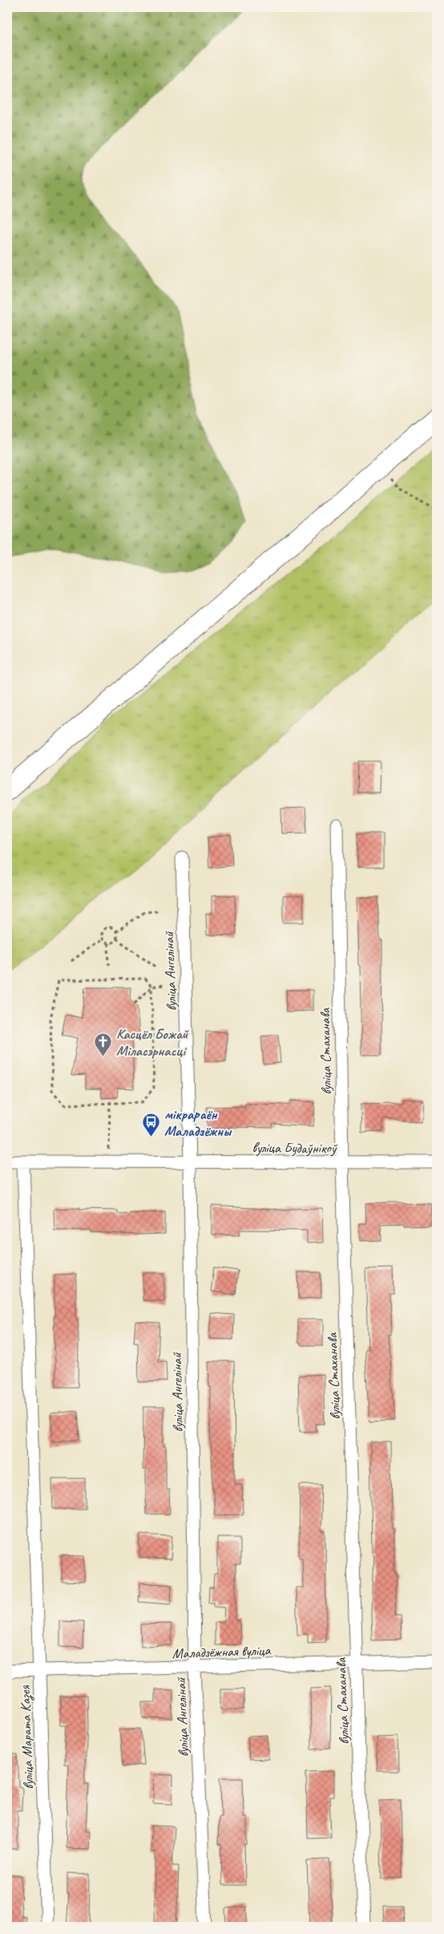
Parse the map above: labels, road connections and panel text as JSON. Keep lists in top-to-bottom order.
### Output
{
  "streets": {
    "street": [
      "вуліца Ангелінай",
      "вуліца Стаханава",
      "вуліца Будаўнікоў",
      "Маладзёжная вуліца",
      "вуліца Марата Казея"
    ]
  },
  "crossings": [
    ["вуліца Ангелінай", "вуліца Будаўнікоў"],
    ["вуліца Ангелінай", "Маладзёжная вуліца"],
    ["вуліца Стаханава", "вуліца Будаўнікоў"],
    ["вуліца Стаханава", "Маладзёжная вуліца"],
    ["вуліца Будаўнікоў", "вуліца Марата Казея"],
    ["Маладзёжная вуліца", "вуліца Марата Казея"]
  ],
  "places": {
    "church": ["Касцёл Божай Міласэрнасці"],
    "bus stop": ["мікрараён Маладзёжны"]
  }
}
